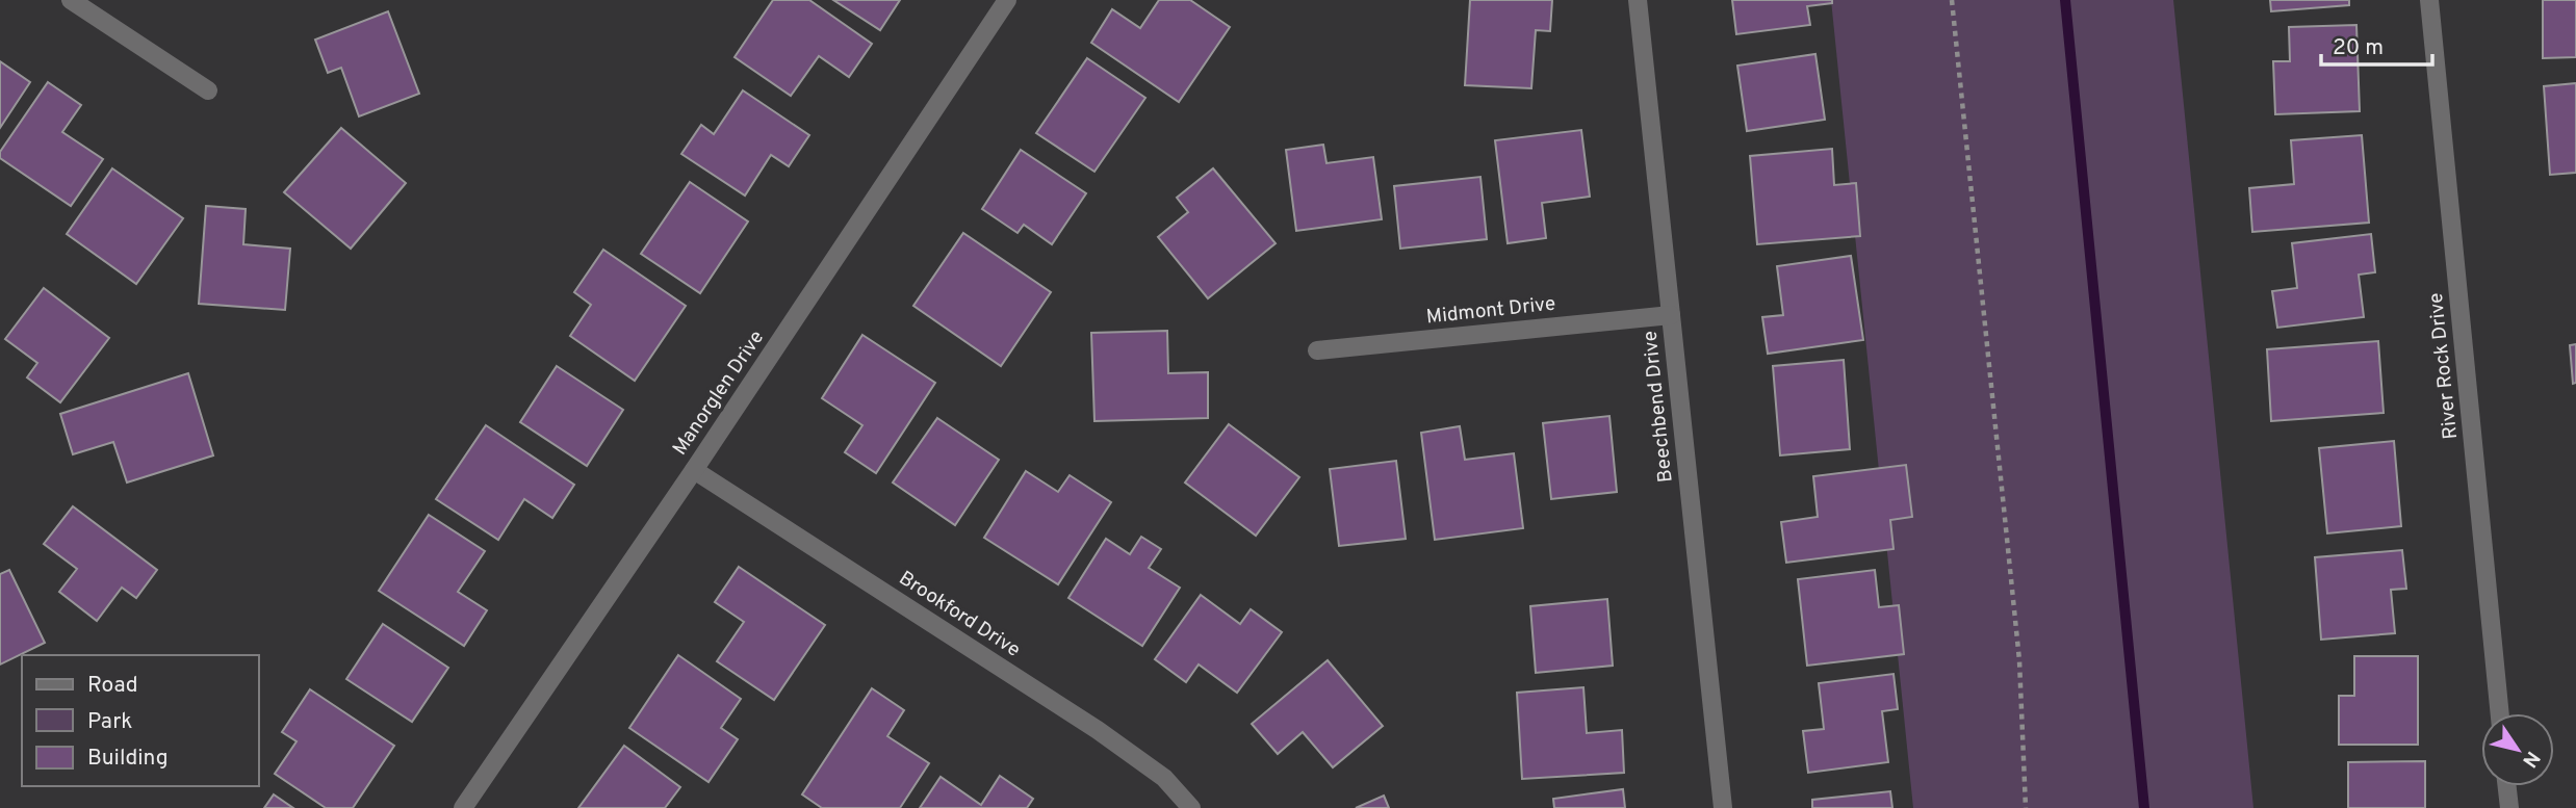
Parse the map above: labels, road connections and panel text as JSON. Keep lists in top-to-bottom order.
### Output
{
  "streets": {
    "street": [
      "Midmont Drive",
      "River Rock Drive",
      "Manorglen Drive",
      "Beechbend Drive",
      "Brookford Drive"
    ]
  },
  "crossings": [
    ["Midmont Drive", "Beechbend Drive"],
    ["Manorglen Drive", "Brookford Drive"]
  ],
  "legend": ["Road", "Park", "Building"],
  "scale_bar": "20 m",
  "north": "bottom right"
}
